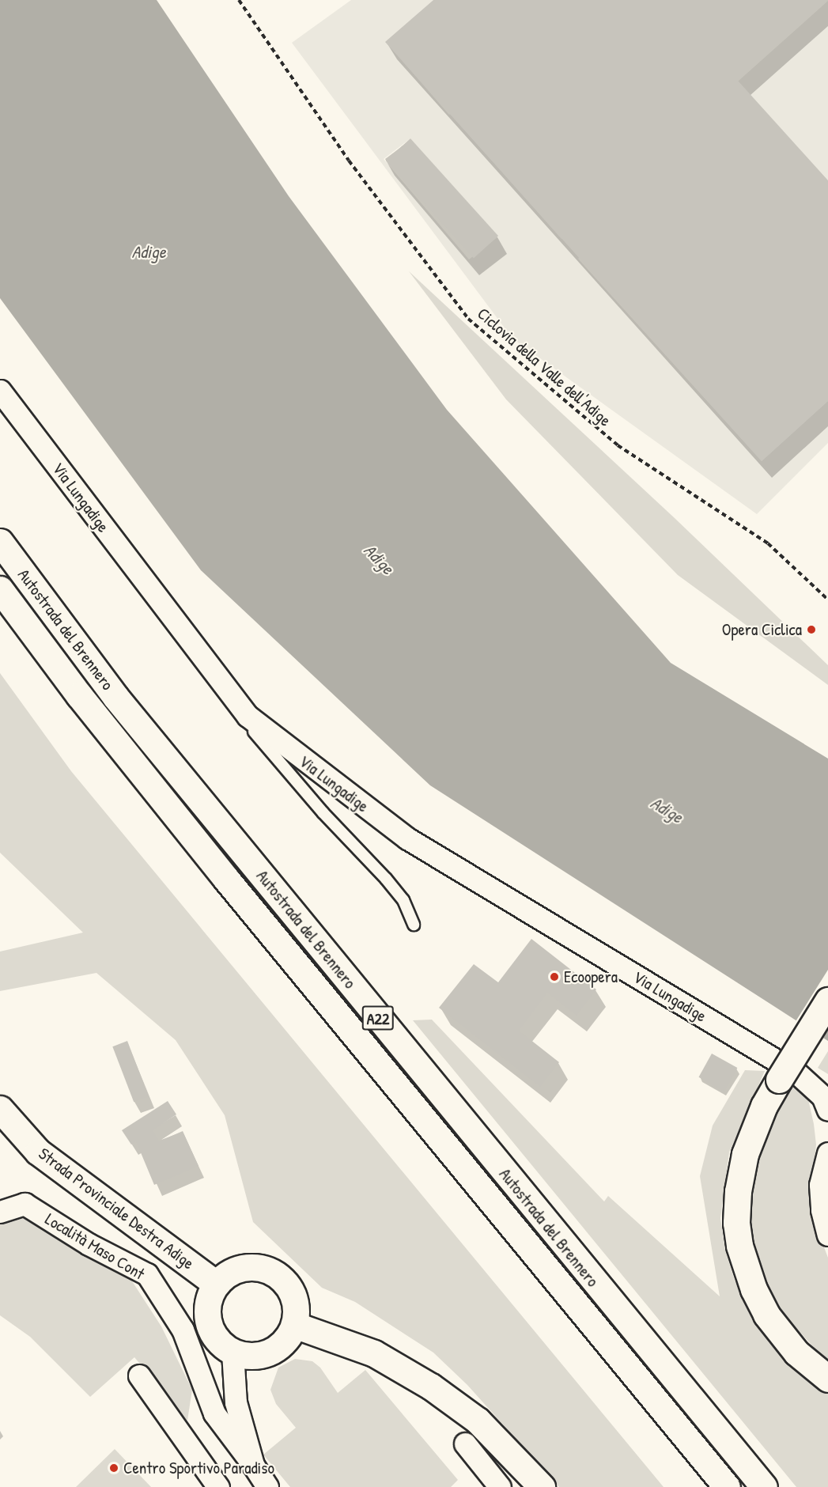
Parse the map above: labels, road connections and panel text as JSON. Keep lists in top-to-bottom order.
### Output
{
  "streets": {
    "main road": ["Autostrada del Brennero", "A22", "Strada Provinciale Destra Adige"],
    "street": ["Via Lungadige", "Località Maso Cont"],
    "path": ["Ciclovia della Valle dell'Adige"]
  },
  "water": ["Adige"],
  "places": ["Opera Ciclica", "Ecoopera", "Centro Sportivo Paradiso"]
}
